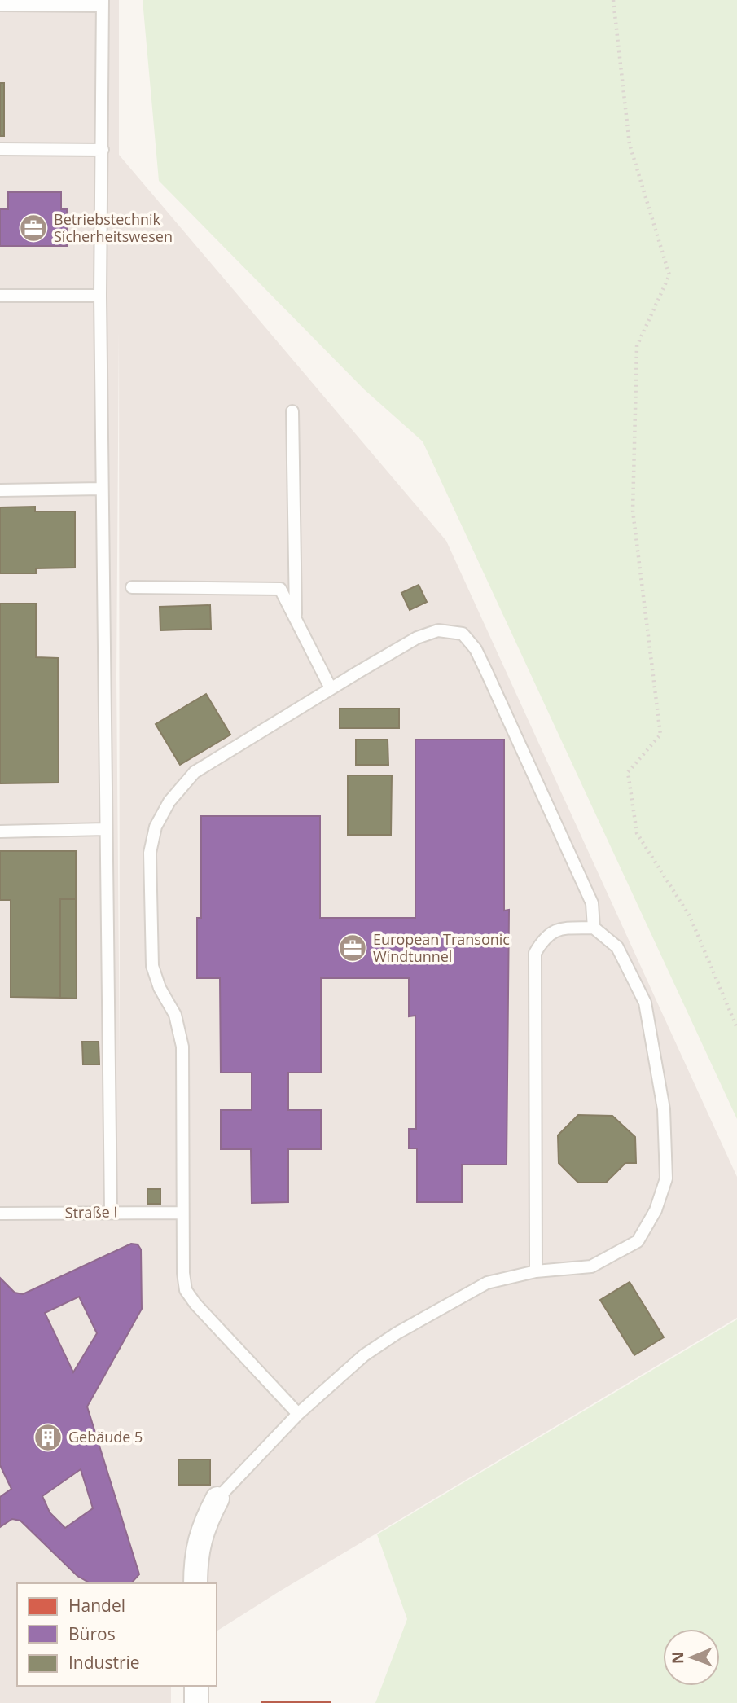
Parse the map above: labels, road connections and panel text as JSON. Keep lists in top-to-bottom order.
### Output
{
  "streets": {
    "lane": ["Straße I"]
  },
  "places": {
    "office": ["Betriebstechnik Sicherheitswesen", "European Transonic Windtunnel"],
    "building": ["Gebäude 5"]
  },
  "legend": ["Handel", "Büros", "Industrie"],
  "north": "left"
}
